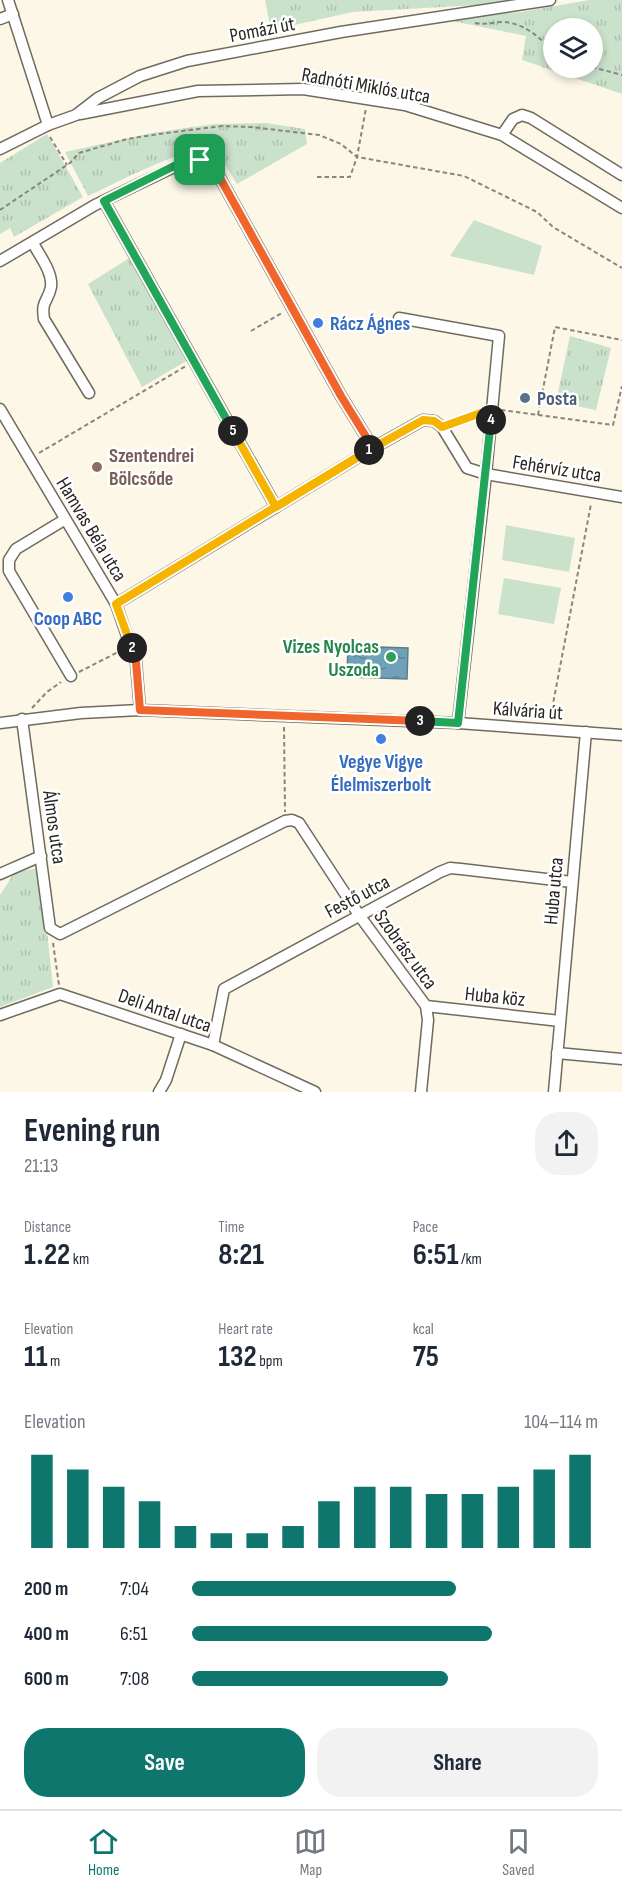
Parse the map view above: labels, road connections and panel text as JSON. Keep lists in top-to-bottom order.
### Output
{
  "streets": {
    "street": [
      "Pomázi út",
      "Radnóti Miklós utca",
      "Fehérvíz utca",
      "Hamvas Béla utca",
      "Kálvária út",
      "Álmos utca",
      "Huba utca",
      "Festő utca",
      "Szobrász utca",
      "Huba köz",
      "Deli Antal utca"
    ]
  },
  "crossings": [
    ["Pomázi út", "Radnóti Miklós utca"],
    ["Fehérvíz utca", "Kálvária út"],
    ["Hamvas Béla utca", "Kálvária út"],
    ["Kálvária út", "Álmos utca"],
    ["Kálvária út", "Huba utca"],
    ["Huba utca", "Festő utca"],
    ["Huba utca", "Huba köz"],
    ["Festő utca", "Szobrász utca"],
    ["Festő utca", "Deli Antal utca"],
    ["Szobrász utca", "Huba köz"]
  ],
  "places": [
    "Rácz Ágnes",
    "Posta",
    "Szentendrei Bölcsőde",
    "Coop ABC",
    "Vizes Nyolcas Uszoda",
    "Vegye Vigye Élelmiszerbolt"
  ],
  "page": {
    "pins": [
      "4",
      "5",
      "1",
      "2",
      "3"
    ],
    "heading": ["Evening run", "21:13"],
    "stats": [
      ["Distance", "1.22 km"],
      ["Time", "8:21"],
      ["Pace", "6:51 /km"],
      ["Elevation", "11 m"],
      ["Heart rate", "132 bpm"],
      ["kcal", "75"]
    ],
    "chart": ["Elevation", "104–114 m"],
    "list": [
      {
        "name": "200 m",
        "note": "7:04"
      },
      {
        "name": "400 m",
        "note": "6:51"
      },
      {
        "name": "600 m",
        "note": "7:08"
      }
    ],
    "buttons": ["Save", "Share"],
    "tabs": ["Home", "Map", "Saved"]
  }
}
